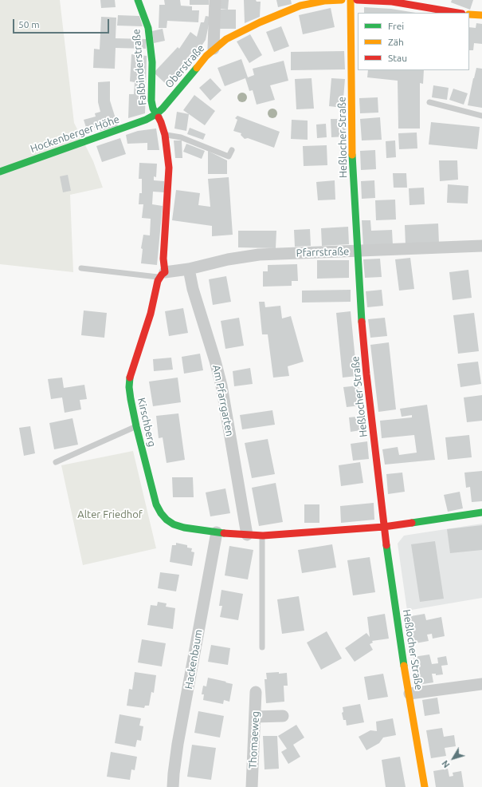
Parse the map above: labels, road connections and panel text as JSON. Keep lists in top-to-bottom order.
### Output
{
  "streets": {
    "street": [
      "Oberstraße",
      "Faßbinderstraße",
      "Hockenberger Höhe",
      "Heßlocher Straße",
      "Pfarrstraße",
      "Am Pfarrgarten",
      "Kirschberg",
      "Hackenbaum",
      "Thomaeweg"
    ]
  },
  "crossings": [
    ["Oberstraße", "Faßbinderstraße"],
    ["Oberstraße", "Hockenberger Höhe"],
    ["Oberstraße", "Kirschberg"],
    ["Faßbinderstraße", "Hockenberger Höhe"],
    ["Faßbinderstraße", "Kirschberg"],
    ["Hockenberger Höhe", "Kirschberg"],
    ["Heßlocher Straße", "Pfarrstraße"],
    ["Heßlocher Straße", "Kirschberg"],
    ["Pfarrstraße", "Am Pfarrgarten"],
    ["Pfarrstraße", "Kirschberg"],
    ["Am Pfarrgarten", "Kirschberg"],
    ["Kirschberg", "Hackenbaum"]
  ],
  "parks": ["Alter Friedhof"],
  "legend": ["Frei", "Zäh", "Stau"],
  "scale_bar": "50 m",
  "north": "bottom left"
}
